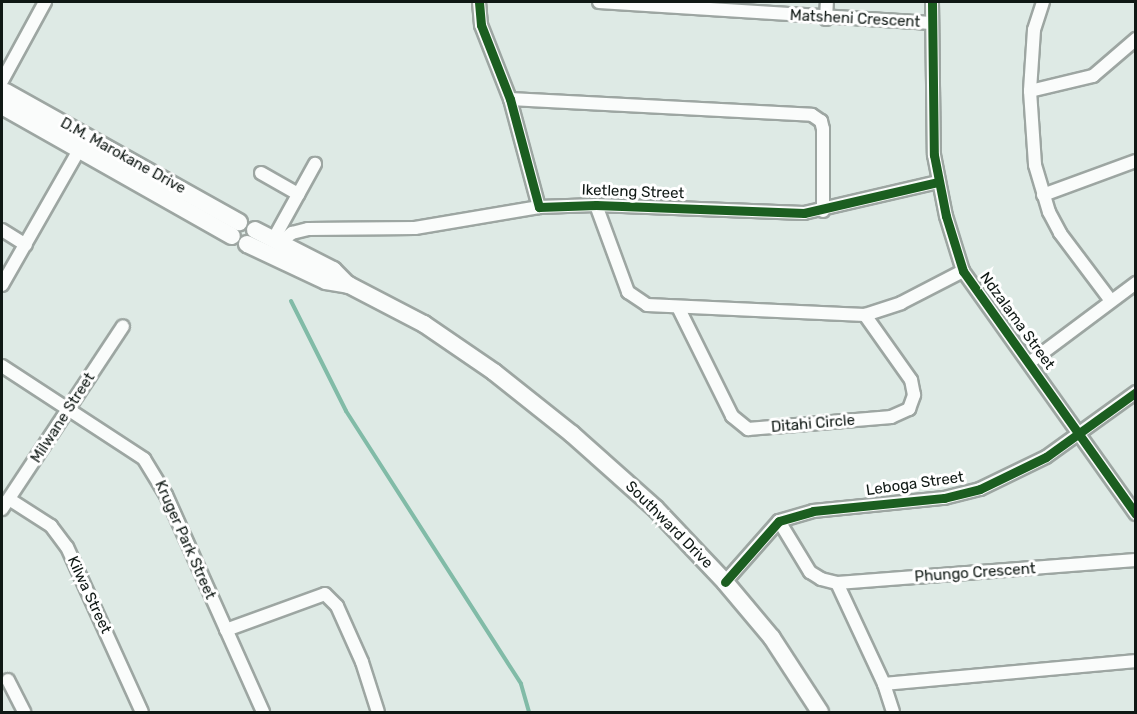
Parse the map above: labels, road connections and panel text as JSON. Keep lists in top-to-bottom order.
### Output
{
  "streets": {
    "main road": ["D.M. Marokane Drive", "Southward Drive"],
    "street": [
      "Matsheni Crescent",
      "Iketleng Street",
      "Ndzalama Street",
      "Milwane Street",
      "Ditahi Circle",
      "Leboga Street",
      "Kruger Park Street",
      "Phungo Crescent",
      "Kilwa Street"
    ]
  },
  "crossings": [
    ["Matsheni Crescent", "Ndzalama Street"],
    ["D.M. Marokane Drive", "Iketleng Street"],
    ["D.M. Marokane Drive", "Southward Drive"],
    ["Iketleng Street", "Ndzalama Street"],
    ["Ndzalama Street", "Leboga Street"],
    ["Milwane Street", "Kruger Park Street"],
    ["Milwane Street", "Kilwa Street"],
    ["Leboga Street", "Phungo Crescent"]
  ]
}
